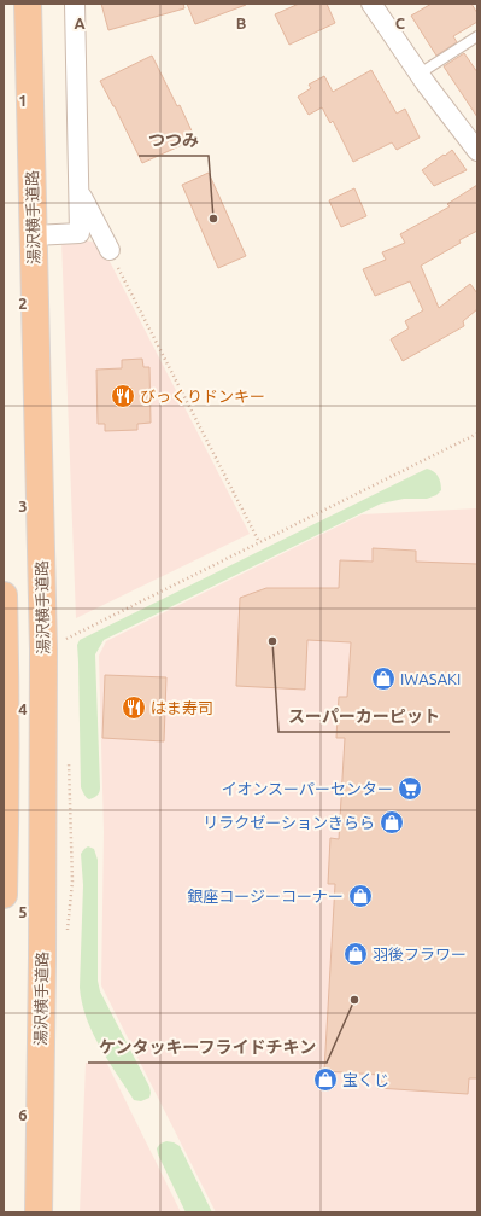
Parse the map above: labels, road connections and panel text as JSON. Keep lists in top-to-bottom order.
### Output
{
  "streets": {
    "highway": ["湯沢横手道路"]
  },
  "places": {
    "other": ["つつみ", "スーパーカーピット", "ケンタッキーフライドチキン"],
    "restaurant": ["びっくりドンキー", "はま寿司"],
    "shop": [
      "IWASAKI",
      "リラクゼーションきらら",
      "銀座コージーコーナー",
      "羽後フラワー",
      "宝くじ"
    ],
    "supermarket": ["イオンスーパーセンター"]
  },
  "grid": {
    "columns": ["A", "B", "C"],
    "rows": [
      "1",
      "2",
      "3",
      "4",
      "5",
      "6"
    ]
  }
}
